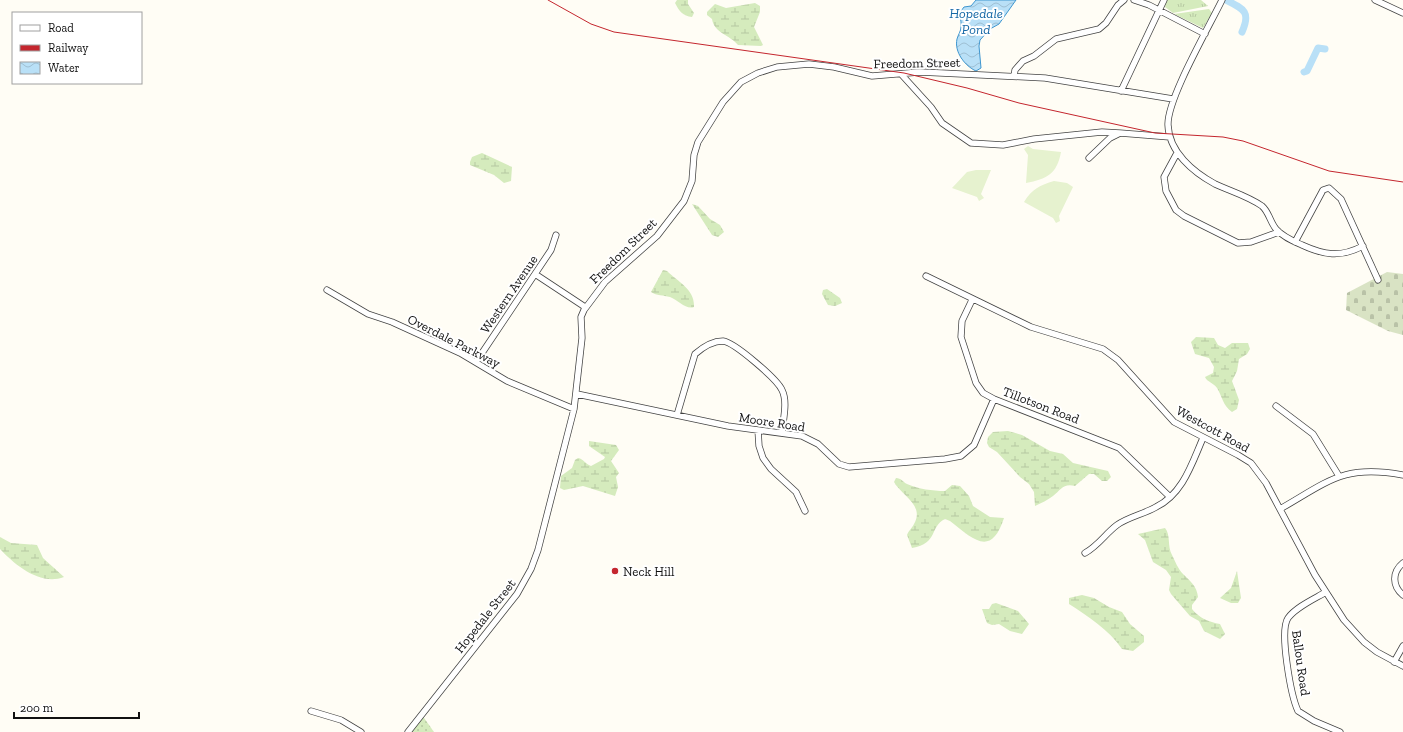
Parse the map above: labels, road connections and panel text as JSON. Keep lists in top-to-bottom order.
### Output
{
  "streets": {
    "street": [
      "Freedom Street",
      "Western Avenue",
      "Overdale Parkway",
      "Tillotson Road",
      "Moore Road",
      "Westcott Road",
      "Hopedale Street",
      "Ballou Road"
    ]
  },
  "crossings": [
    ["Freedom Street", "Overdale Parkway"],
    ["Freedom Street", "Moore Road"],
    ["Freedom Street", "Hopedale Street"],
    ["Western Avenue", "Overdale Parkway"],
    ["Tillotson Road", "Moore Road"],
    ["Tillotson Road", "Westcott Road"],
    ["Westcott Road", "Ballou Road"]
  ],
  "water": ["Hopedale Pond"],
  "places": ["Neck Hill"],
  "legend": ["Road", "Railway", "Water"],
  "scale_bar": "200 m"
}
